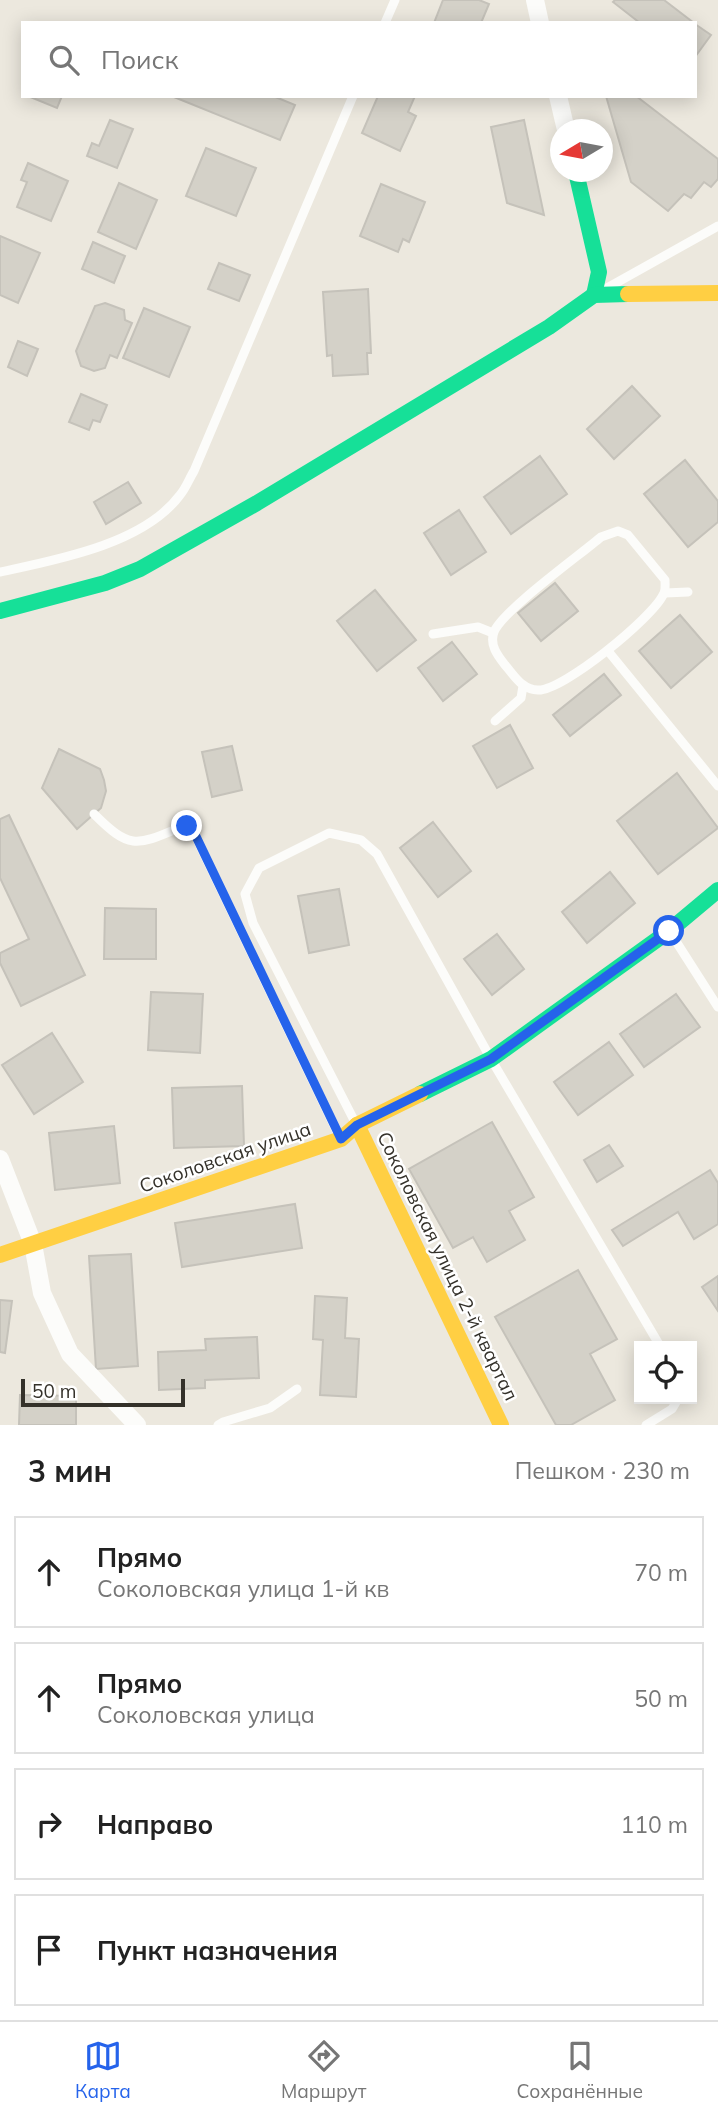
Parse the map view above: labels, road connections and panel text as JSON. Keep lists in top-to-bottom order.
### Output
{
  "streets": {
    "street": ["Соколовская улица", "Соколовская улица 2-й квартал"]
  },
  "crossings": [
    ["Соколовская улица", "Соколовская улица 2-й квартал"]
  ],
  "scale_bar": "50 m",
  "north": "left",
  "page": {
    "search": "Поиск",
    "scale": "50 m",
    "heading": ["3 мин", "Пешком · 230 m"],
    "list": [
      ["Прямо", "Соколовская улица 1-й кв", "70 m"],
      ["Прямо", "Соколовская улица", "50 m"],
      ["Направо", "110 m"],
      "Пункт назначения"
    ],
    "nav": ["Карта", "Маршрут", "Сохранённые"]
  }
}
